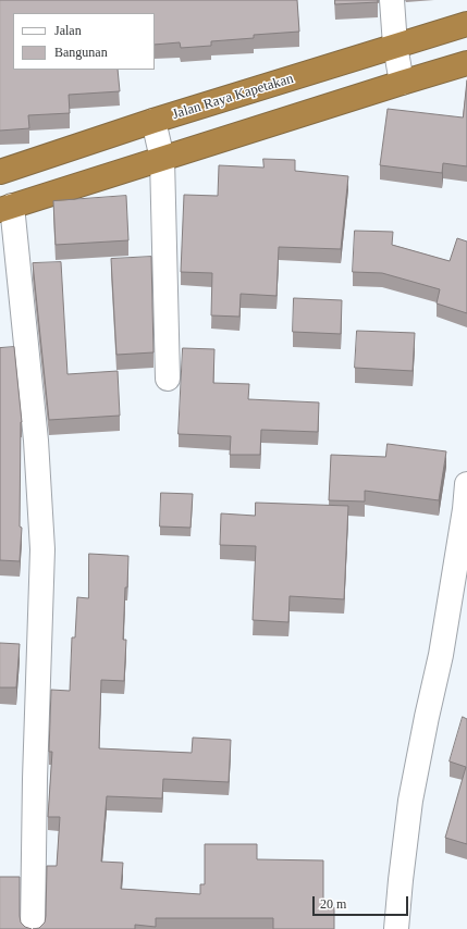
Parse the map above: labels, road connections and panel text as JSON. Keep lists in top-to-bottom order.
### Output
{
  "streets": {
    "highway": ["Jalan Raya Kapetakan"]
  },
  "legend": ["Jalan", "Bangunan"],
  "scale_bar": "20 m"
}
